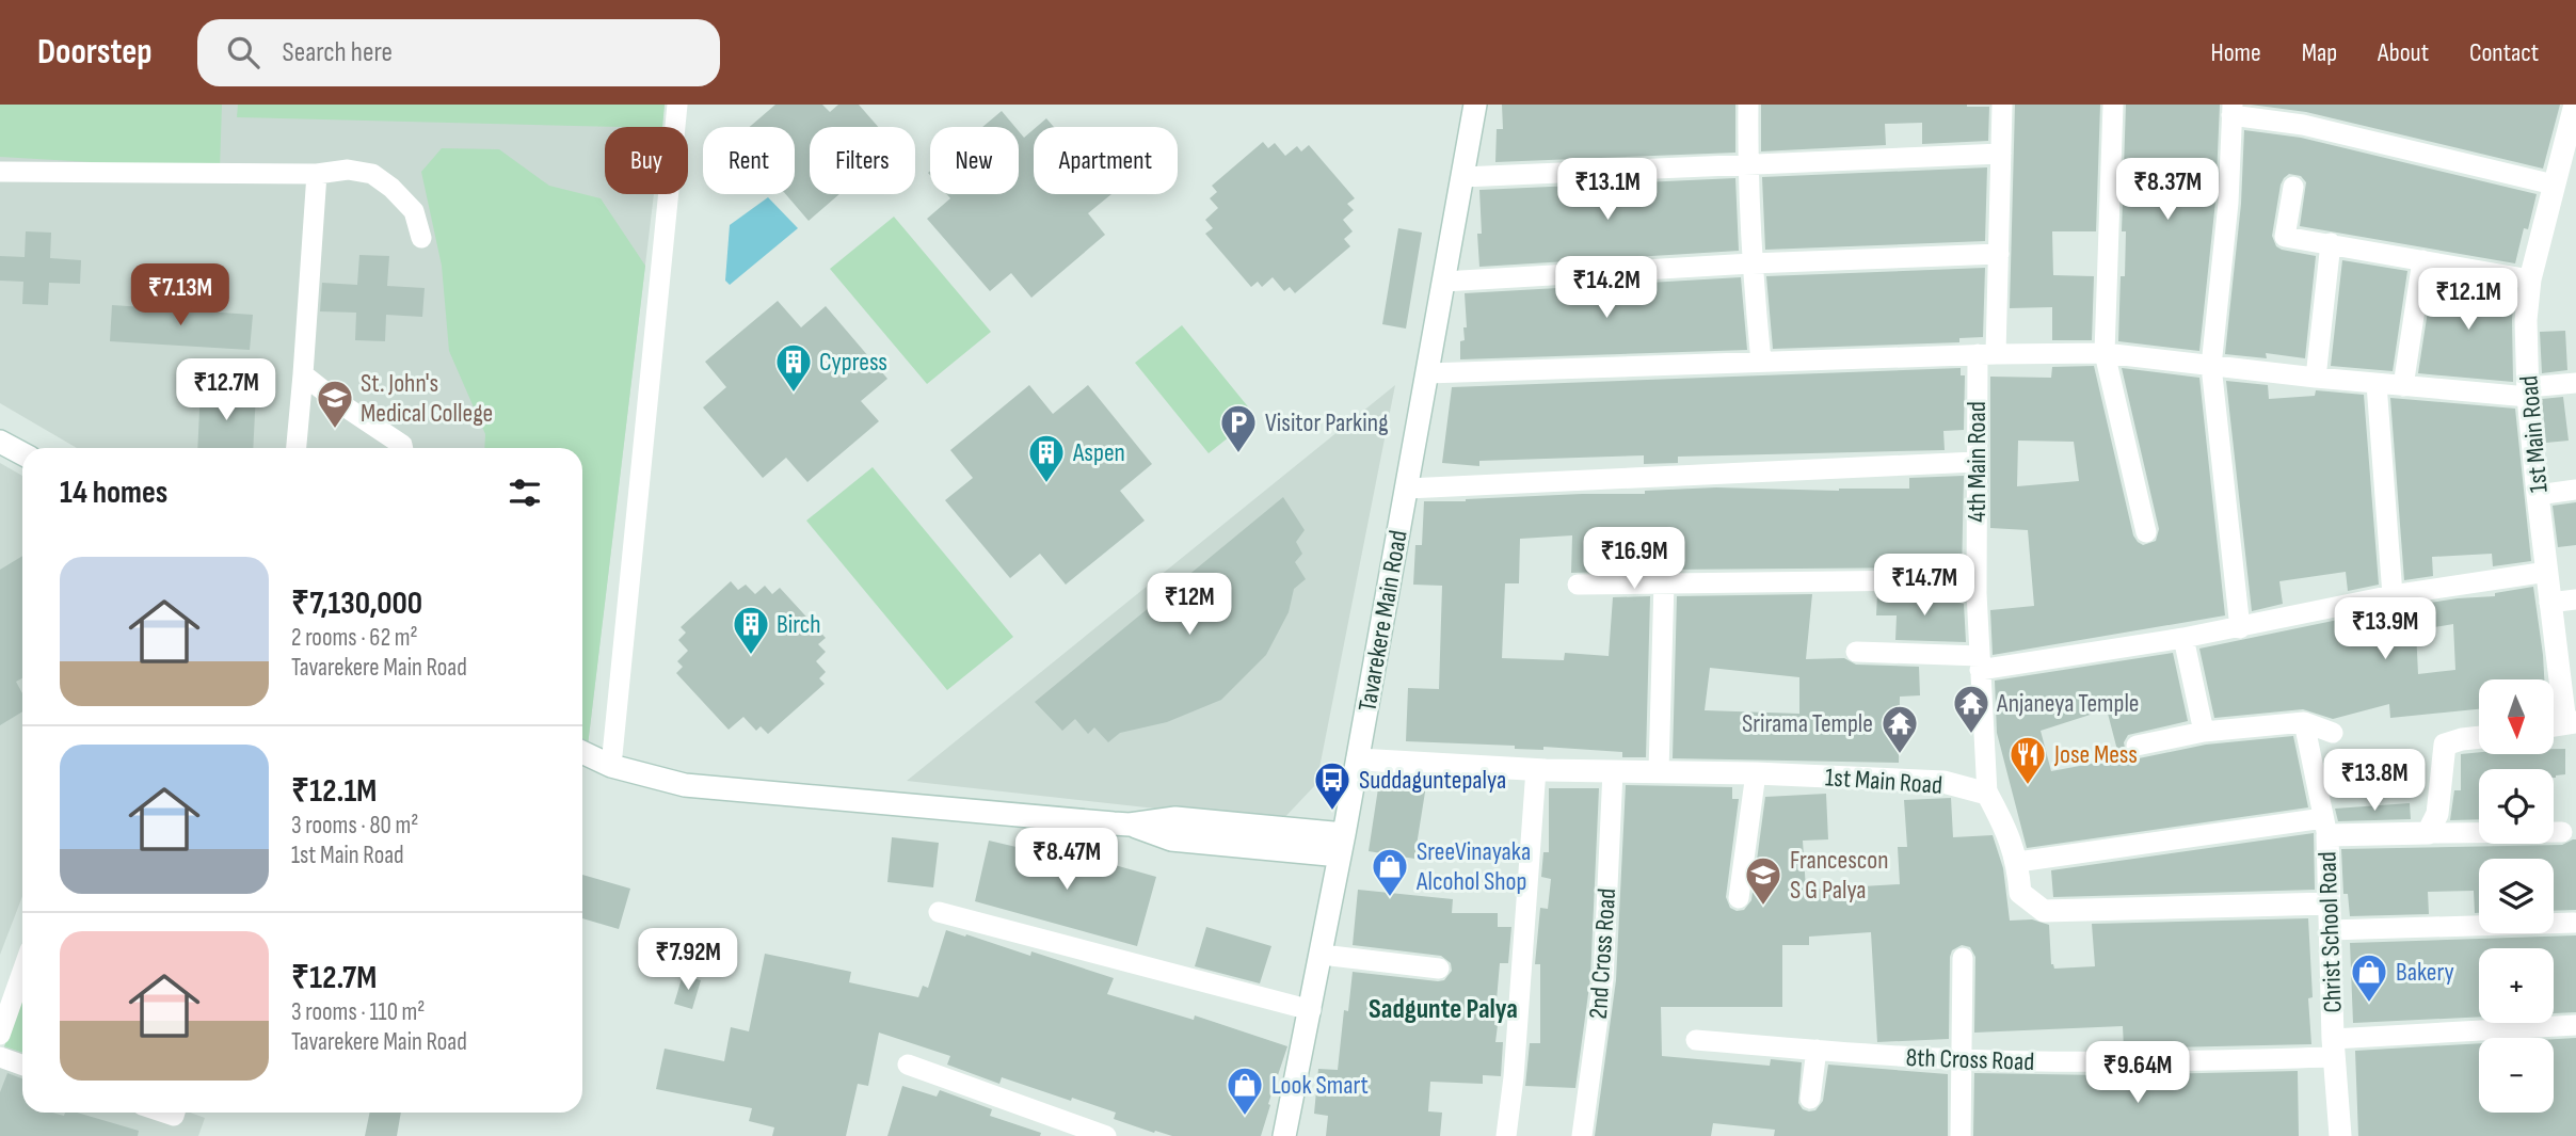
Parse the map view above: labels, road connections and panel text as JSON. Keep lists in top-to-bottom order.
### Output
{
  "streets": {
    "street": [
      "1st Main Road",
      "4th Main Road",
      "Tavarekere Main Road",
      "Christ School Road",
      "2nd Cross Road",
      "8th Cross Road"
    ]
  },
  "crossings": [
    ["1st Main Road", "4th Main Road"],
    ["1st Main Road", "Tavarekere Main Road"],
    ["1st Main Road", "2nd Cross Road"],
    ["Christ School Road", "8th Cross Road"]
  ],
  "districts": ["Sadgunte Palya"],
  "places": {
    "building": ["Cypress", "Aspen", "Birch"],
    "school or university": ["St. John's Medical College", "Francescon S G Palya"],
    "parking": ["Visitor Parking"],
    "temple": ["Anjaneya Temple", "Srirama Temple"],
    "restaurant": ["Jose Mess"],
    "bus stop": ["Suddaguntepalya"],
    "shop": ["SreeVinayaka Alcohol Shop", "Bakery", "Look Smart"]
  },
  "north": "bottom",
  "page": {
    "header": "Doorstep",
    "search": "Search here",
    "nav": [
      "Home",
      "Map",
      "About",
      "Contact"
    ],
    "chip": [
      "Buy",
      "Rent",
      "Filters",
      "New",
      "Apartment"
    ],
    "price": [
      "₹13.1M",
      "₹8.37M",
      "₹14.2M",
      "₹7.13M",
      "₹12.1M",
      "₹12.7M",
      "₹16.9M",
      "₹14.7M",
      "₹12M",
      "₹13.9M",
      "₹13.8M",
      "₹8.47M",
      "₹7.92M",
      "₹9.64M"
    ],
    "heading": "14 homes",
    "list": [
      {
        "name": "₹7,130,000",
        "note": "2 rooms · 62 m² · Tavarekere Main Road"
      },
      {
        "name": "₹12.1M",
        "note": "3 rooms · 80 m² · 1st Main Road"
      },
      {
        "name": "₹12.7M",
        "note": "3 rooms · 110 m² · Tavarekere Main Road"
      }
    ],
    "map_buttons": ["+", "−"]
  }
}
